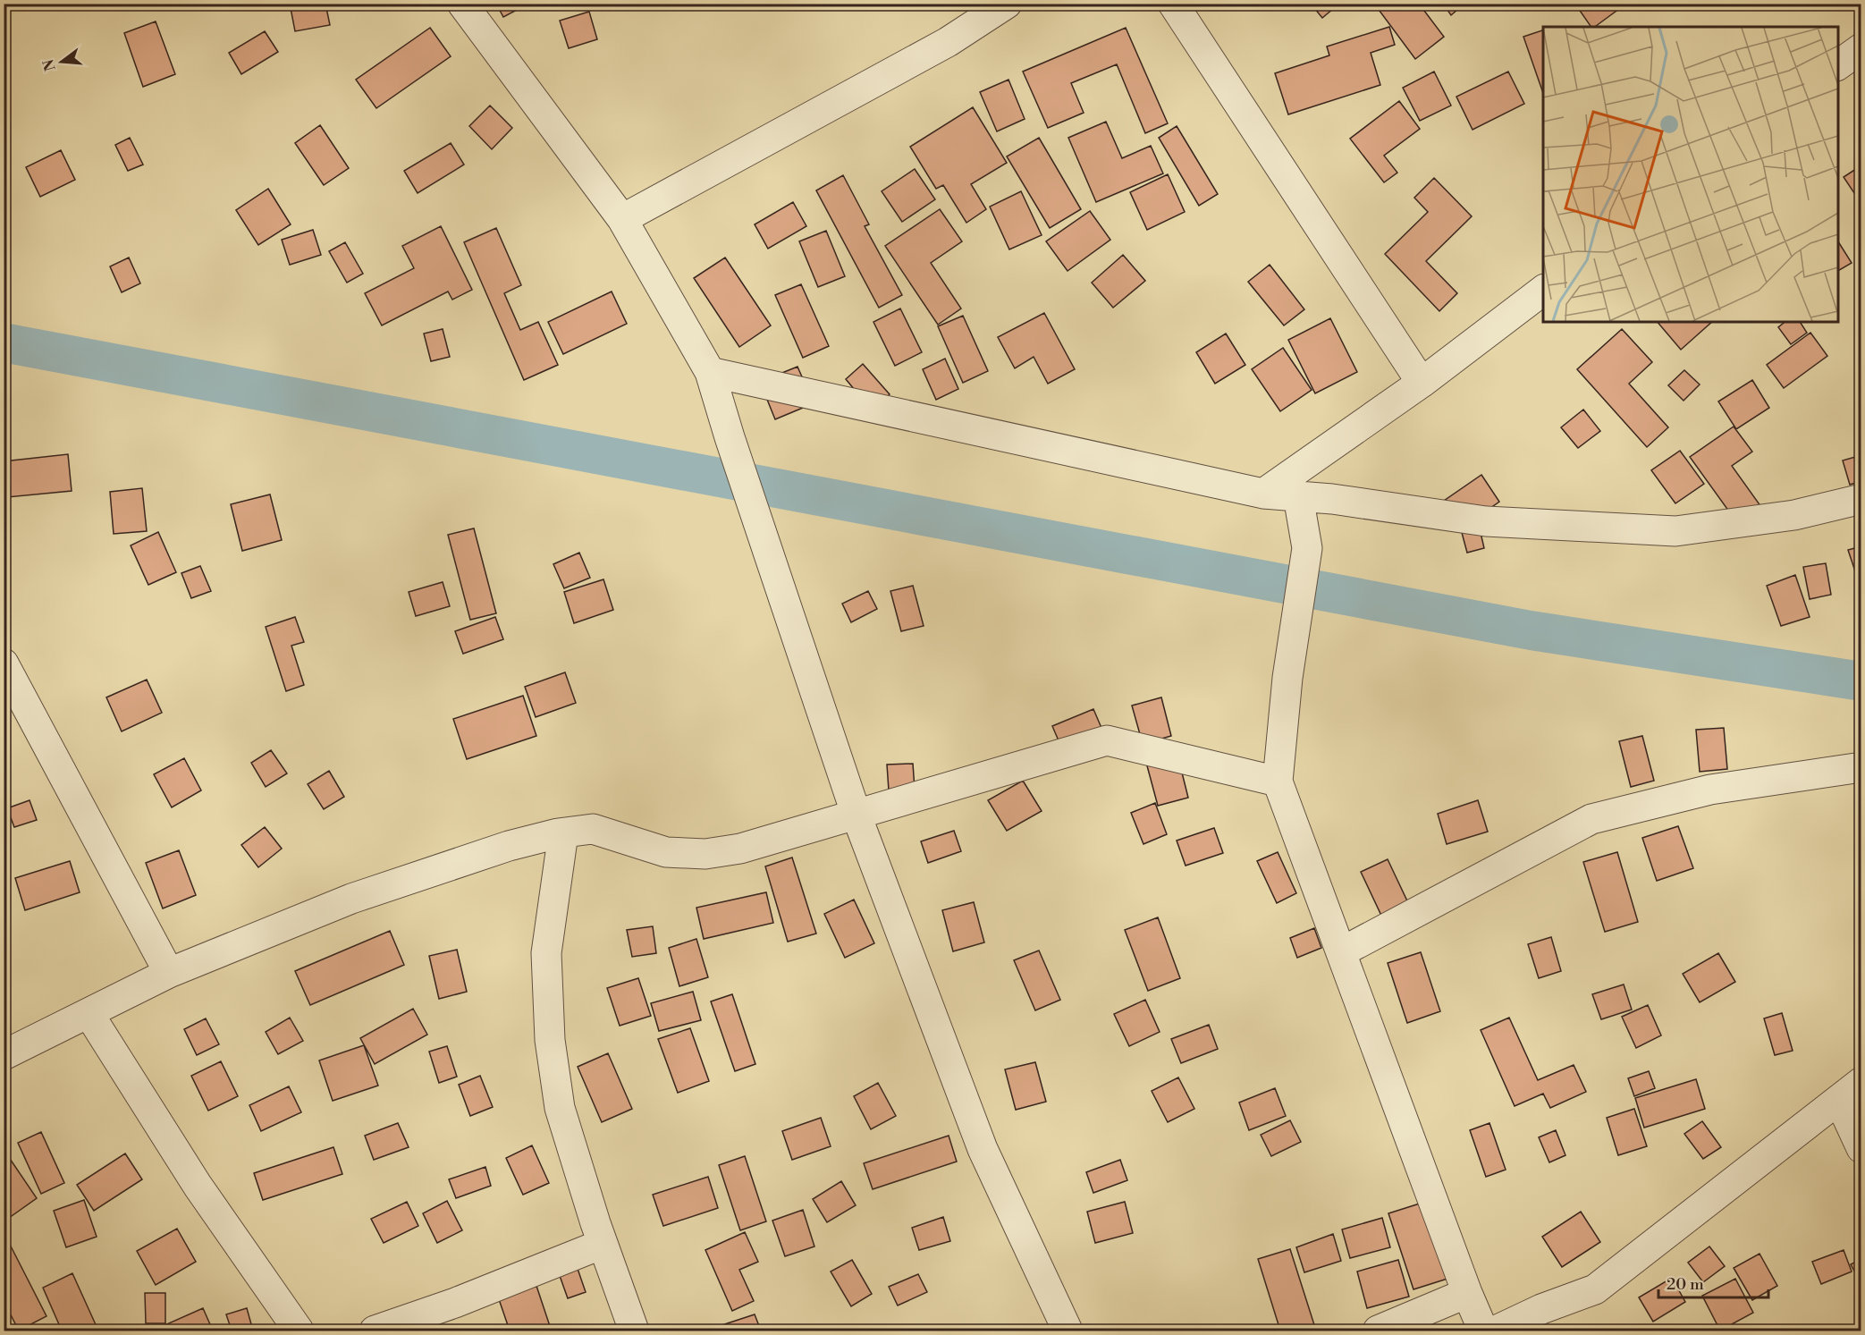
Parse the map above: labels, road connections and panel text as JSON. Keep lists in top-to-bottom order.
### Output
{
  "scale_bar": "20 m",
  "north": "left"
}
